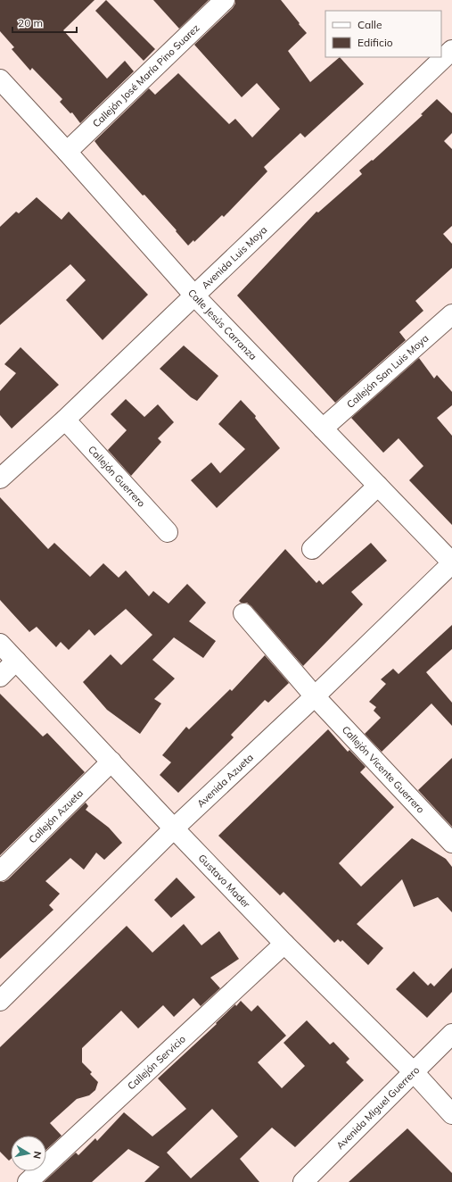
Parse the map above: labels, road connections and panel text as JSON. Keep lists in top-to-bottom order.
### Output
{
  "streets": {
    "street": [
      "Callejón José María Pino Suarez",
      "Avenida Luis Moya",
      "Calle Jesús Carranza",
      "Callejón San Luis Moya",
      "Callejón Guerrero",
      "Callejón Vicente Guerrero",
      "Avenida Azueta",
      "Callejón Azueta",
      "Gustavo Mader",
      "Callejón Servicio",
      "Avenida Miguel Guerrero"
    ]
  },
  "crossings": [
    ["Callejón José María Pino Suarez", "Calle Jesús Carranza"],
    ["Avenida Luis Moya", "Calle Jesús Carranza"],
    ["Avenida Luis Moya", "Callejón Guerrero"],
    ["Calle Jesús Carranza", "Callejón San Luis Moya"],
    ["Calle Jesús Carranza", "Avenida Azueta"],
    ["Callejón Vicente Guerrero", "Avenida Azueta"],
    ["Avenida Azueta", "Gustavo Mader"],
    ["Callejón Azueta", "Gustavo Mader"],
    ["Gustavo Mader", "Callejón Servicio"],
    ["Gustavo Mader", "Avenida Miguel Guerrero"]
  ],
  "legend": ["Calle", "Edificio"],
  "scale_bar": "20 m",
  "north": "right"
}
